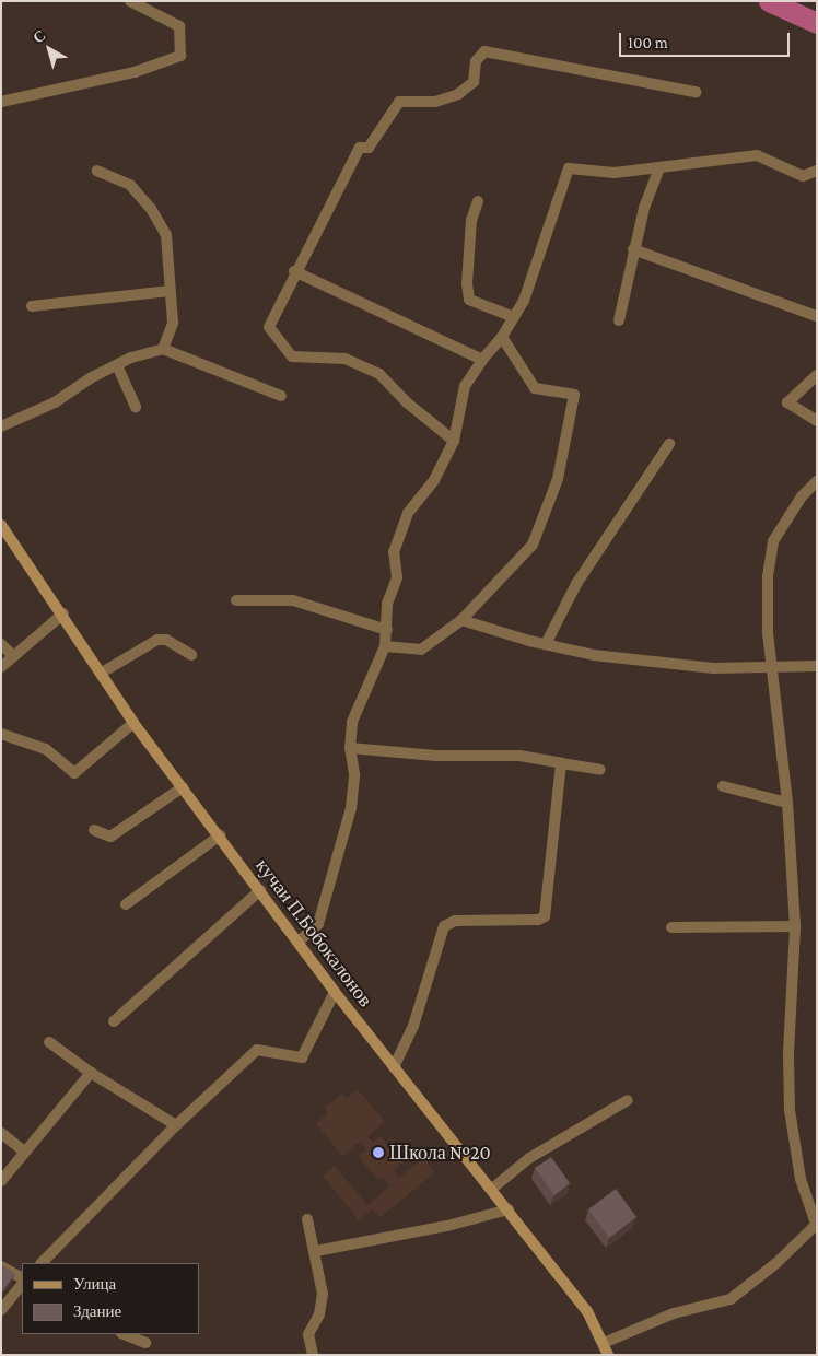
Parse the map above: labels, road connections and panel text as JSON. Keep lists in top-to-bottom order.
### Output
{
  "streets": {
    "main road": ["кучаи П.Бобокалонов"]
  },
  "places": ["Школа №20"],
  "legend": ["Улица", "Здание"],
  "scale_bar": "100 m",
  "north": "top left"
}
